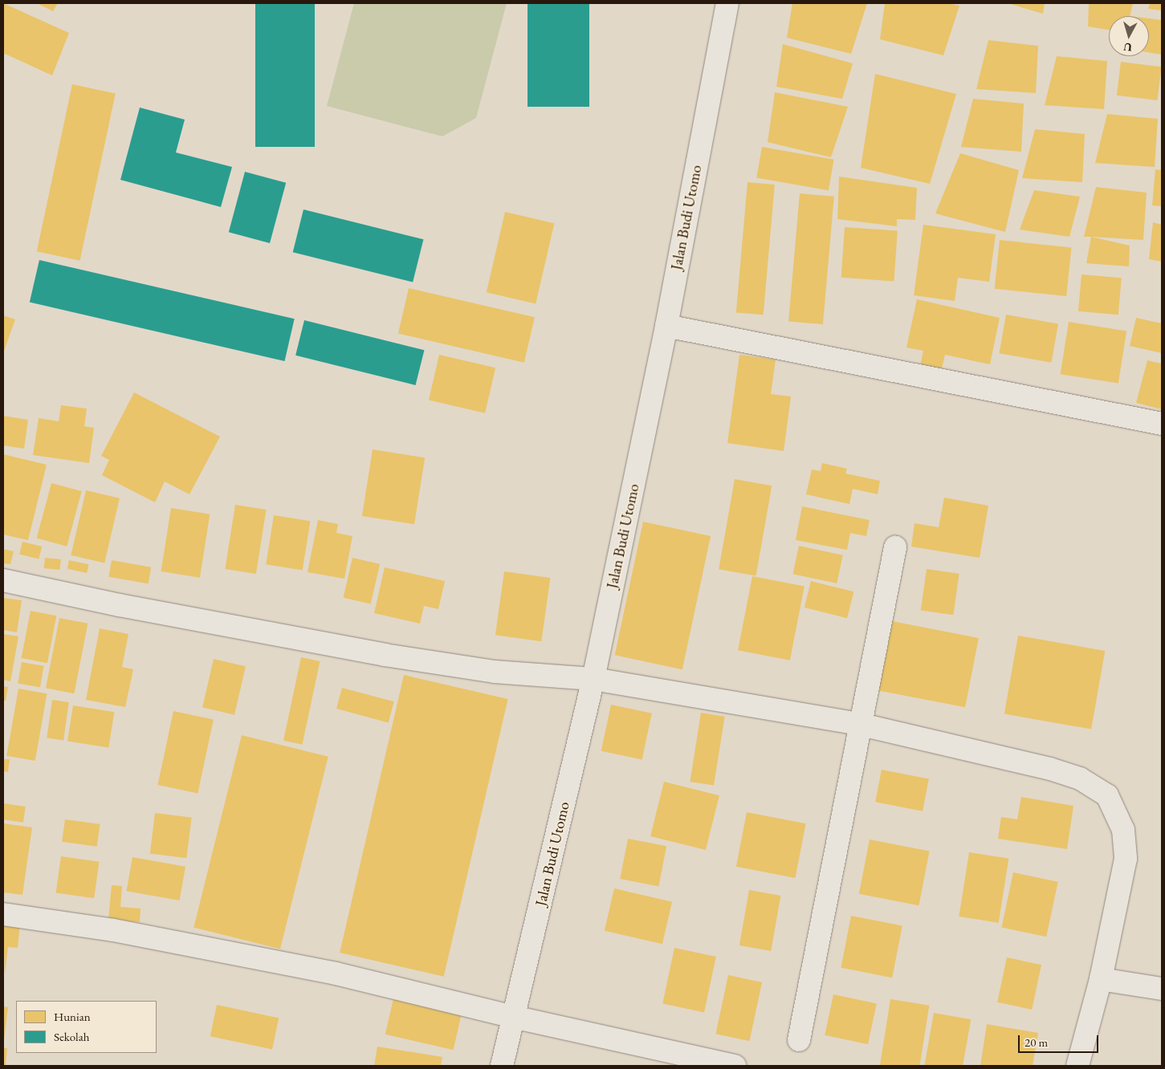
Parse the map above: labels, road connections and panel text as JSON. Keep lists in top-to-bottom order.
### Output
{
  "streets": {
    "street": ["Jalan Budi Utomo"]
  },
  "legend": ["Hunian", "Sekolah"],
  "scale_bar": "20 m",
  "north": "bottom"
}
